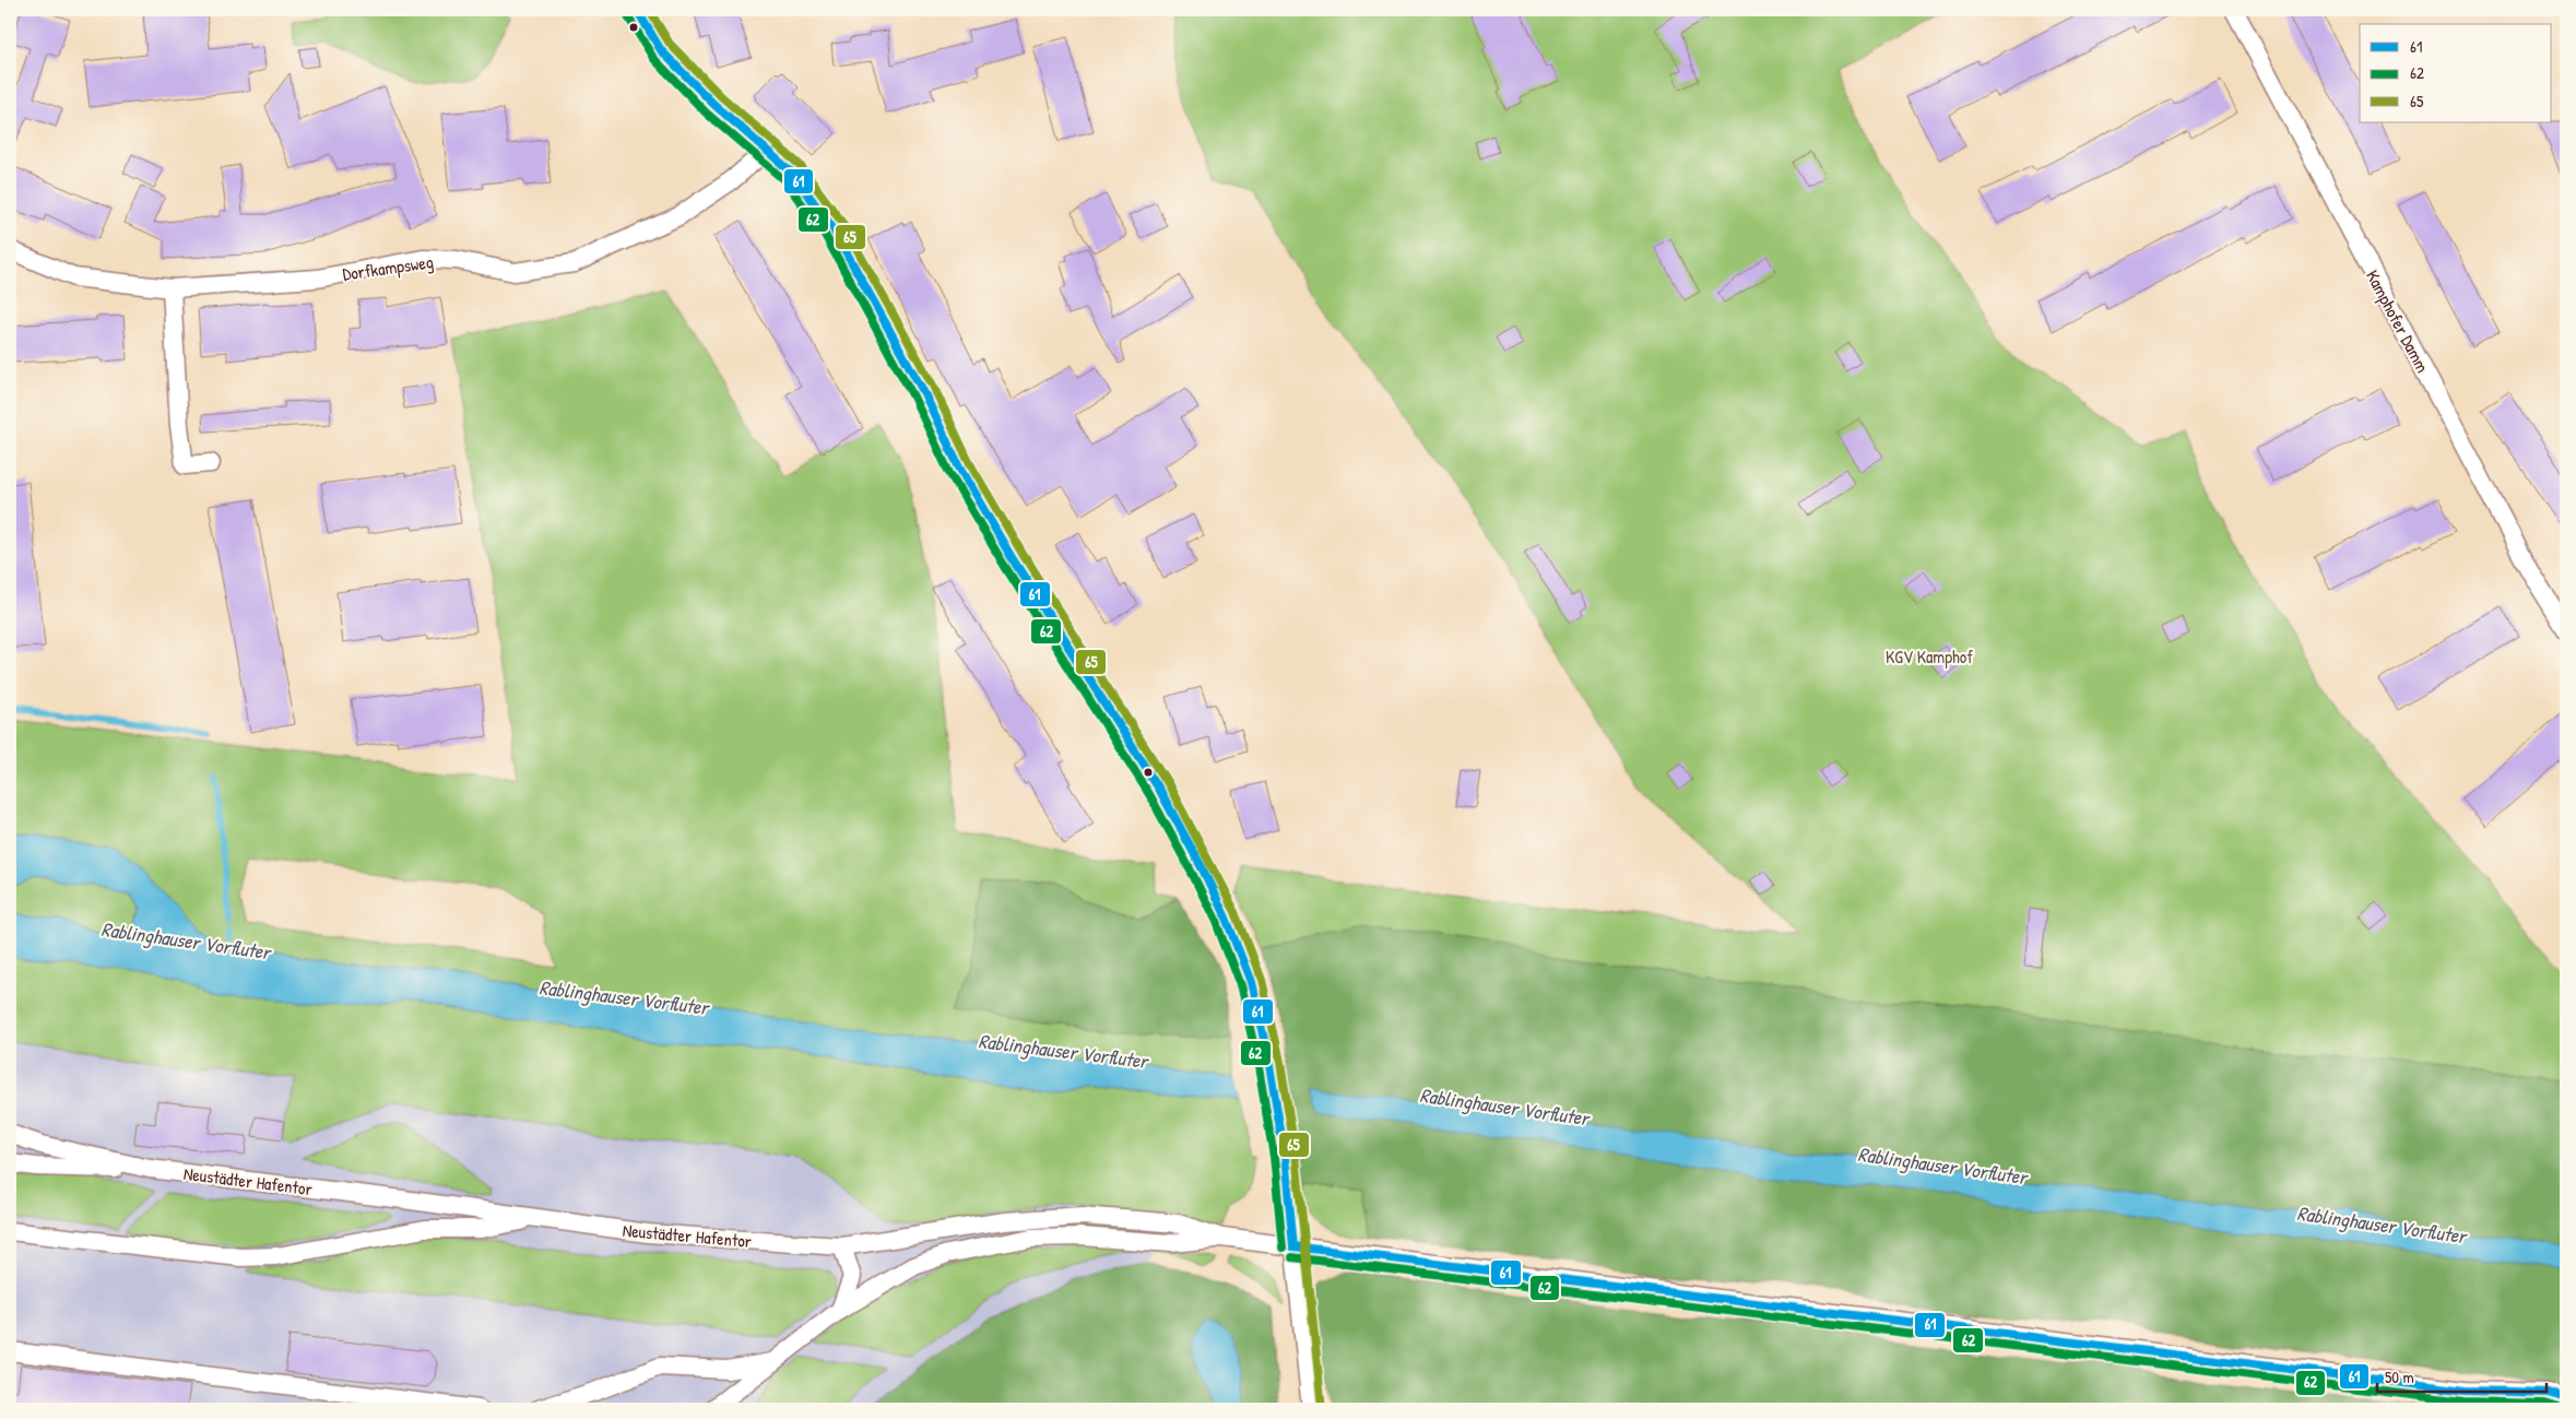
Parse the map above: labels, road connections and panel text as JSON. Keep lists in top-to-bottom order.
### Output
{
  "streets": {
    "street": ["Dorfkampsweg", "Kamphofer Damm", "Neustädter Hafentor"]
  },
  "water": ["Rablinghauser Vorfluter"],
  "parks": ["KGV Kamphof"],
  "lines": ["transit line 61", "transit line 65", "transit line 62"],
  "legend": ["61", "62", "65"],
  "scale_bar": "50 m"
}
